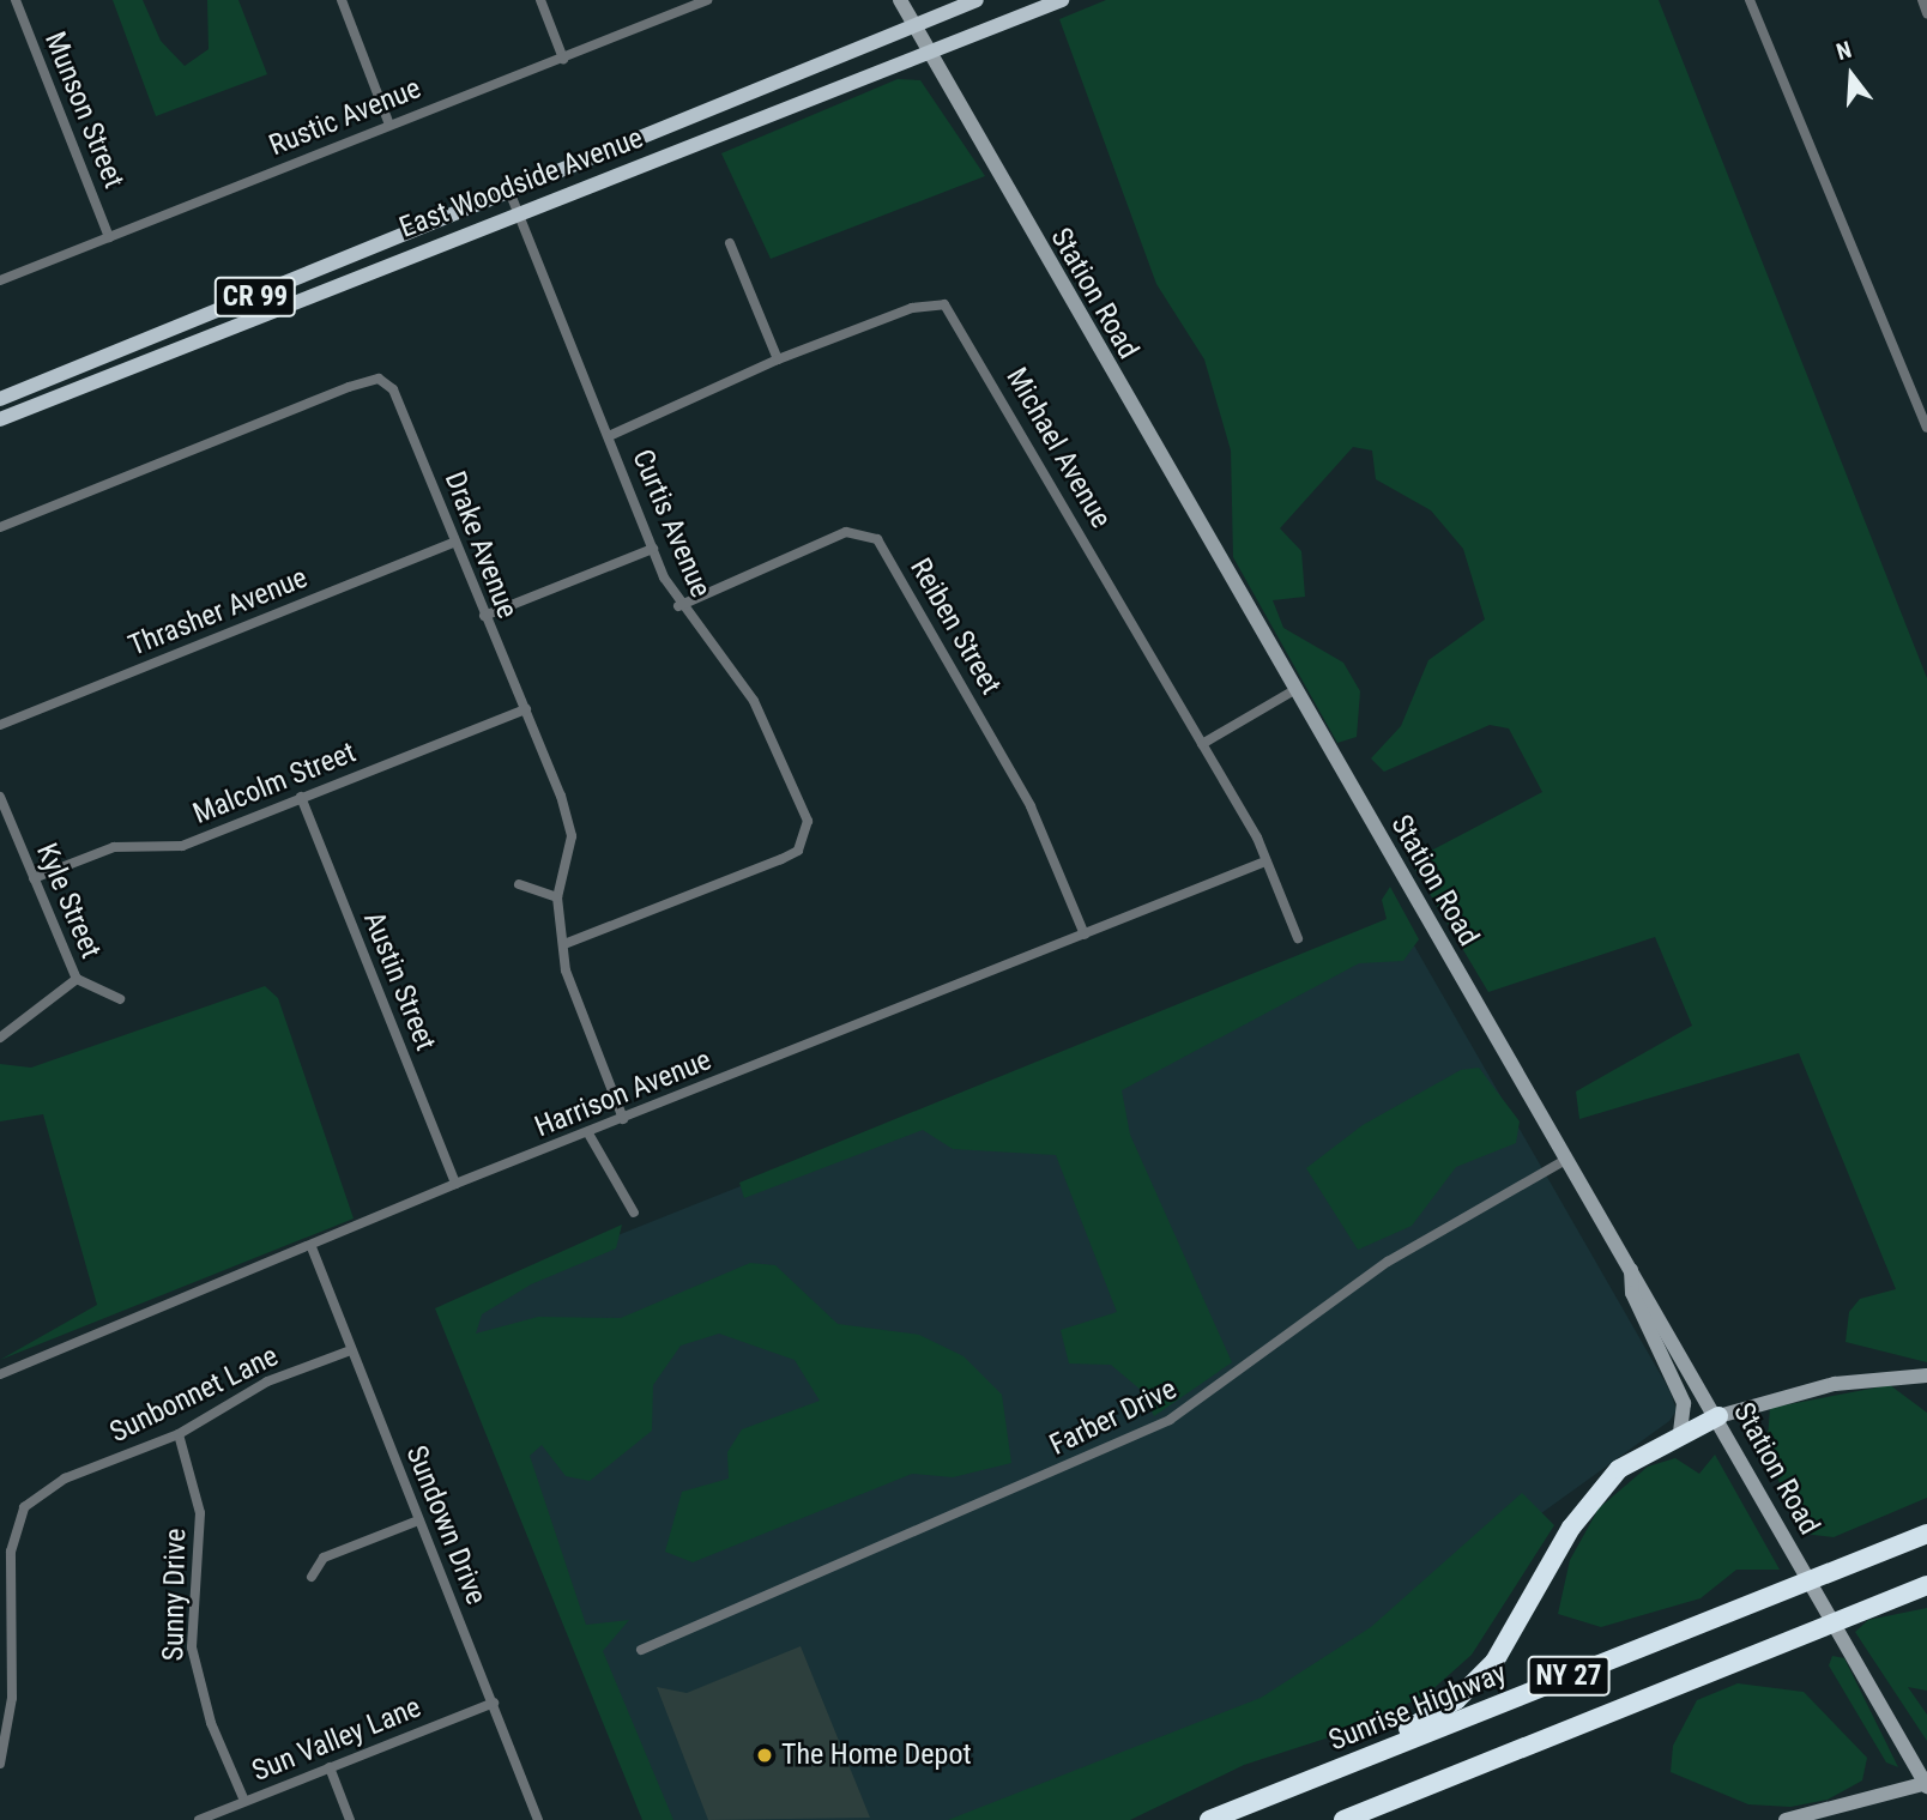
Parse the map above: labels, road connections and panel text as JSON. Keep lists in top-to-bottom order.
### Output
{
  "streets": {
    "highway": ["NY 27", "Sunrise Highway"],
    "main road": ["East Woodside Avenue", "Station Road", "CR 99"],
    "street": [
      "Munson Street",
      "Rustic Avenue",
      "Michael Avenue",
      "Curtis Avenue",
      "Drake Avenue",
      "Thrasher Avenue",
      "Reiben Street",
      "Malcolm Street",
      "Kyle Street",
      "Austin Street",
      "Harrison Avenue",
      "Sunbonnet Lane",
      "Farber Drive",
      "Sundown Drive",
      "Sunny Drive",
      "Sun Valley Lane"
    ]
  },
  "crossings": [
    ["Munson Street", "Rustic Avenue"],
    ["East Woodside Avenue", "Station Road"],
    ["East Woodside Avenue", "Curtis Avenue"],
    ["Station Road", "Farber Drive"],
    ["Michael Avenue", "Curtis Avenue"],
    ["Michael Avenue", "Harrison Avenue"],
    ["Curtis Avenue", "Drake Avenue"],
    ["Curtis Avenue", "Reiben Street"],
    ["Drake Avenue", "Thrasher Avenue"],
    ["Drake Avenue", "Malcolm Street"],
    ["Drake Avenue", "Harrison Avenue"],
    ["Reiben Street", "Harrison Avenue"],
    ["Malcolm Street", "Kyle Street"],
    ["Malcolm Street", "Austin Street"],
    ["Austin Street", "Harrison Avenue"],
    ["Harrison Avenue", "Sundown Drive"],
    ["Sunbonnet Lane", "Sundown Drive"],
    ["Sunbonnet Lane", "Sunny Drive"],
    ["Sundown Drive", "Sun Valley Lane"],
    ["Sunny Drive", "Sun Valley Lane"]
  ],
  "places": ["The Home Depot"],
  "north": "top"
}
